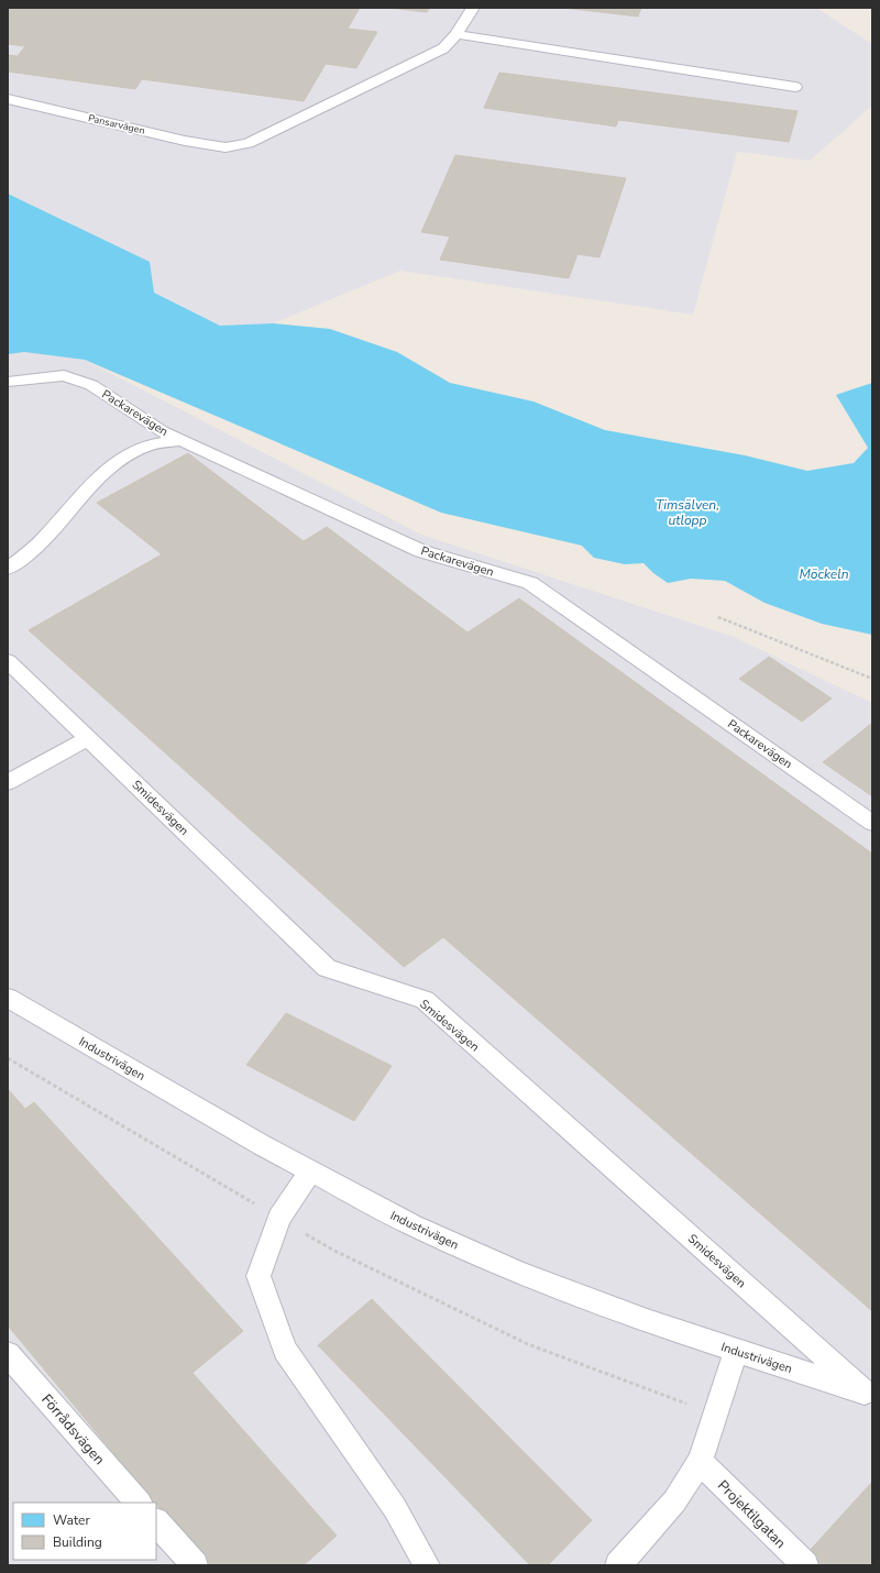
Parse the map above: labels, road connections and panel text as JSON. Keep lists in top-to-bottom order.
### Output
{
  "streets": {
    "lane": [
      "Pansarvägen",
      "Packarevägen",
      "Smidesvägen",
      "Industrivägen",
      "Förrådsvägen",
      "Projektilgatan"
    ]
  },
  "crossings": [
    ["Smidesvägen", "Industrivägen"]
  ],
  "water": ["Timsälven, utlopp", "Möckeln"],
  "legend": ["Water", "Building"]
}
